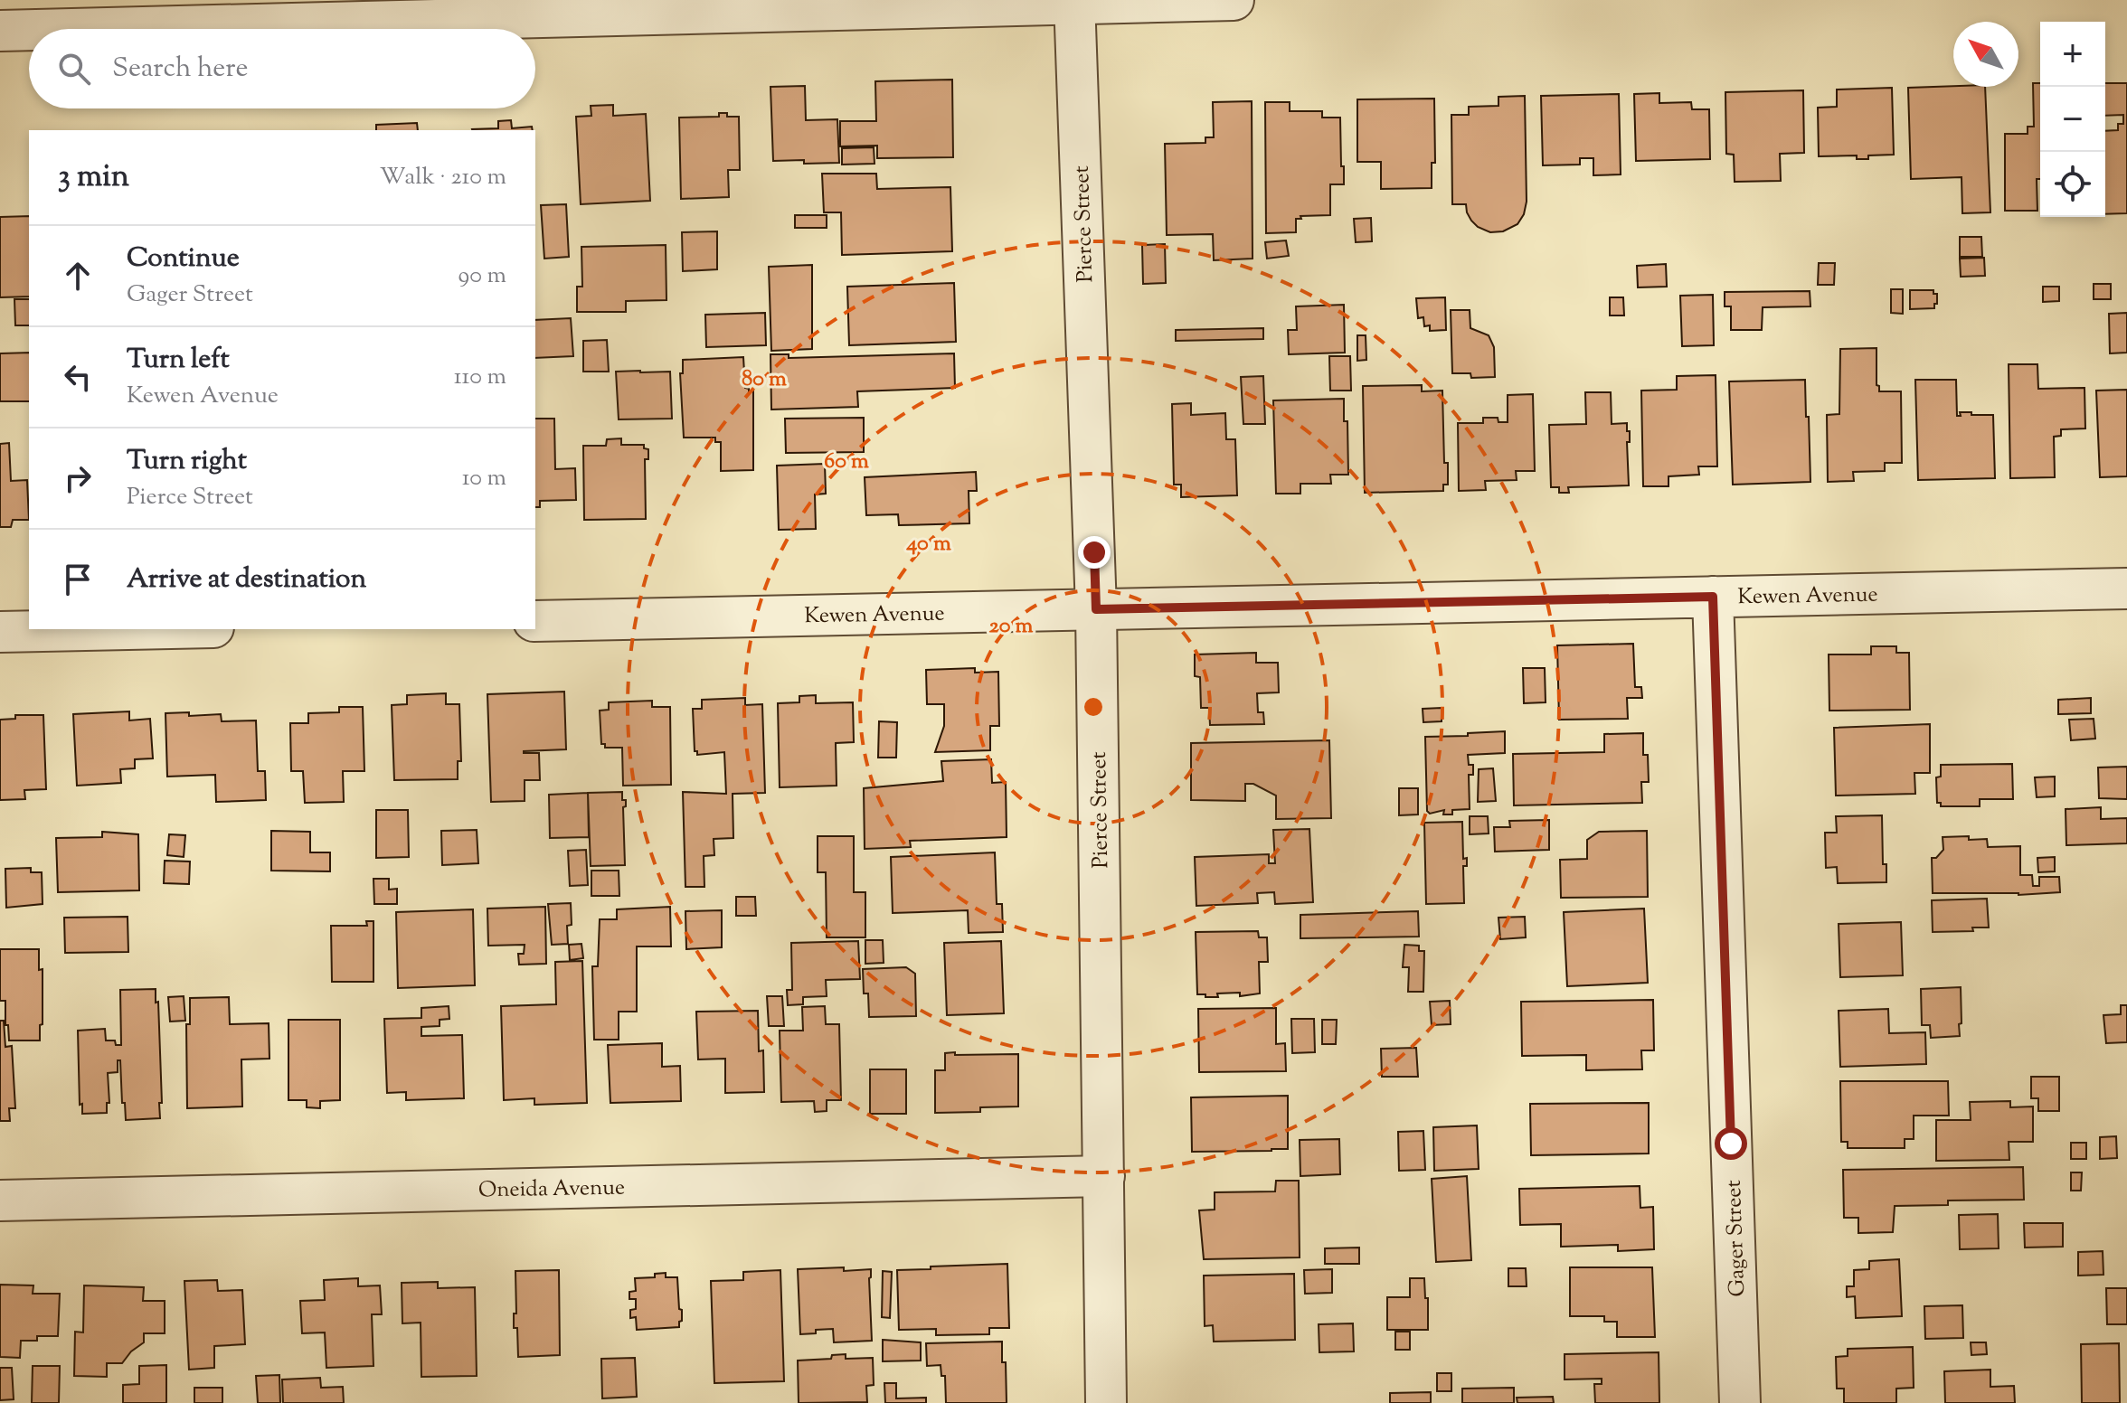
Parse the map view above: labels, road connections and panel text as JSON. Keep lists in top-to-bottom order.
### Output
{
  "streets": {
    "street": [
      "Pierce Street",
      "Kewen Avenue",
      "Oneida Avenue",
      "Gager Street"
    ]
  },
  "crossings": [
    ["Pierce Street", "Kewen Avenue"],
    ["Pierce Street", "Oneida Avenue"],
    ["Kewen Avenue", "Gager Street"]
  ],
  "north": "top left",
  "page": {
    "map_buttons": ["+", "−"],
    "search": "Search here",
    "heading": ["3 min", "Walk · 210 m"],
    "list": [
      ["Continue", "Gager Street", "90 m"],
      ["Turn left", "Kewen Avenue", "110 m"],
      ["Turn right", "Pierce Street", "10 m"],
      "Arrive at destination"
    ]
  },
  "rings": [
    "80 m",
    "60 m",
    "40 m",
    "20 m"
  ]
}
